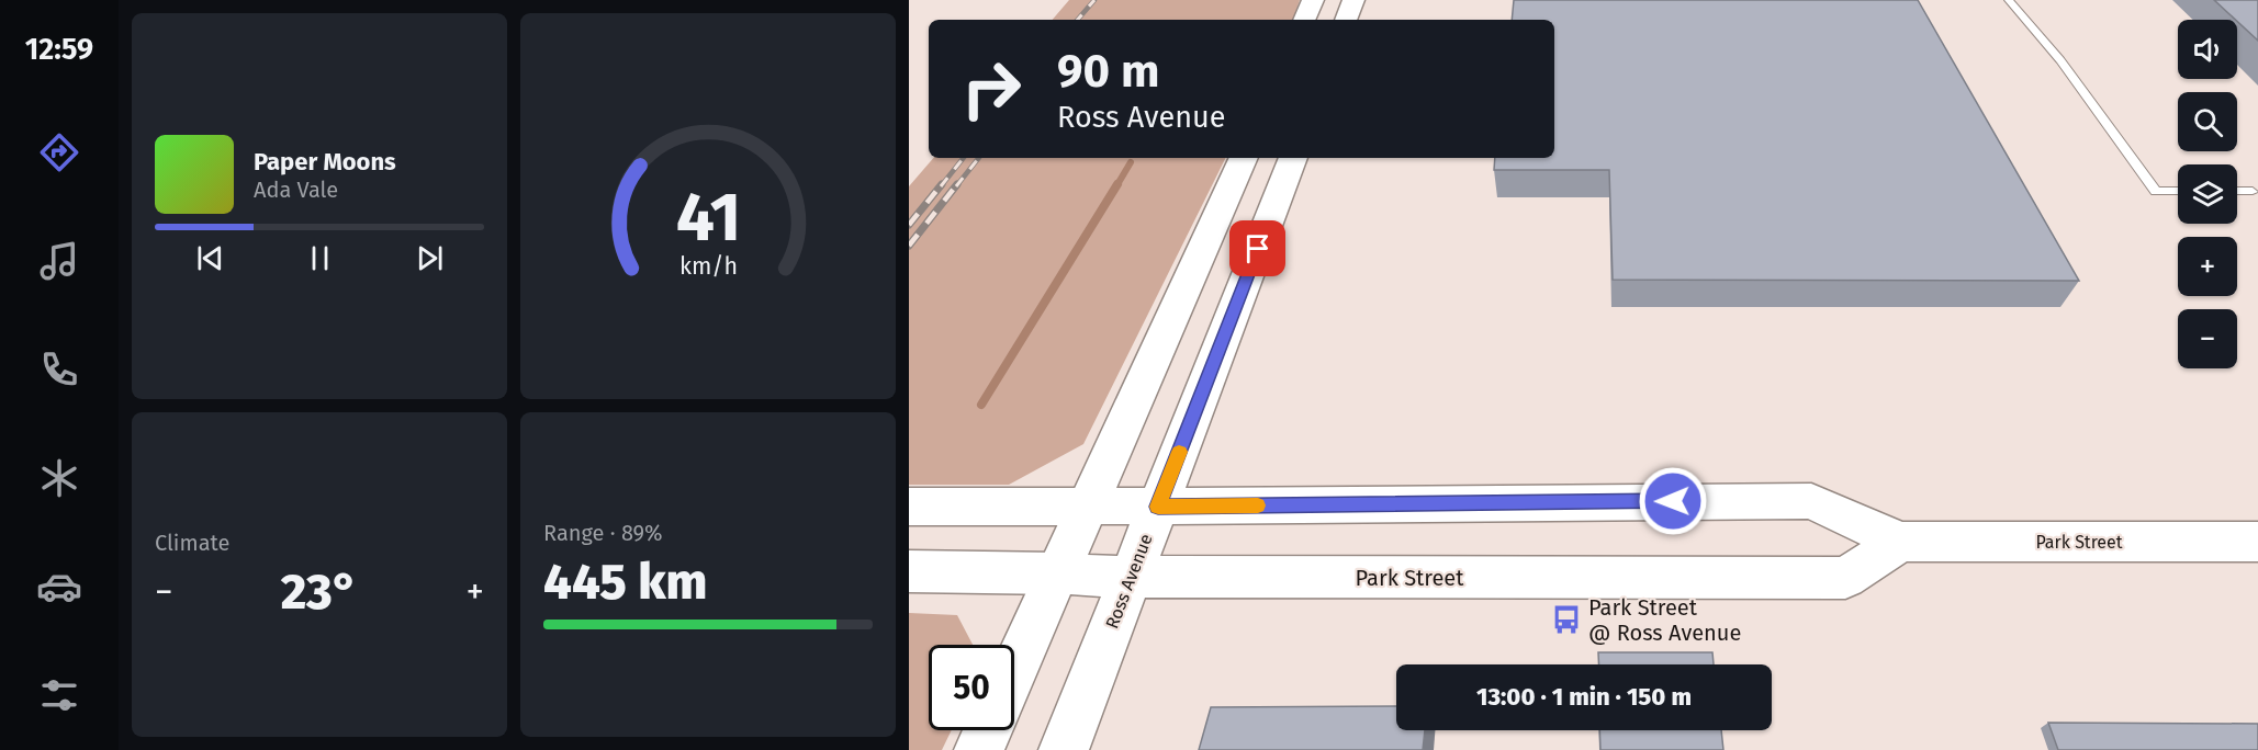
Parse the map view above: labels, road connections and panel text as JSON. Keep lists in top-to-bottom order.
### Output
{
  "streets": {
    "main road": ["Park Street", "Ross Avenue"]
  },
  "crossings": [
    ["Park Street", "Ross Avenue"]
  ],
  "places": {
    "bus stop": ["Park Street @ Ross Avenue"]
  },
  "page": {
    "tabs": "12:59",
    "map_buttons": ["+", "−"],
    "turn": ["90 m", "Ross Avenue"],
    "song": ["Paper Moons", "Ada Vale"],
    "tile": [
      "Climate",
      ["Range · 89%", "445 km"]
    ],
    "heat": ["−", "23°", "+"],
    "limit": "50",
    "trip": "13:00 · 1 min · 150 m",
    "gauge": ["41", "km/h"]
  }
}
